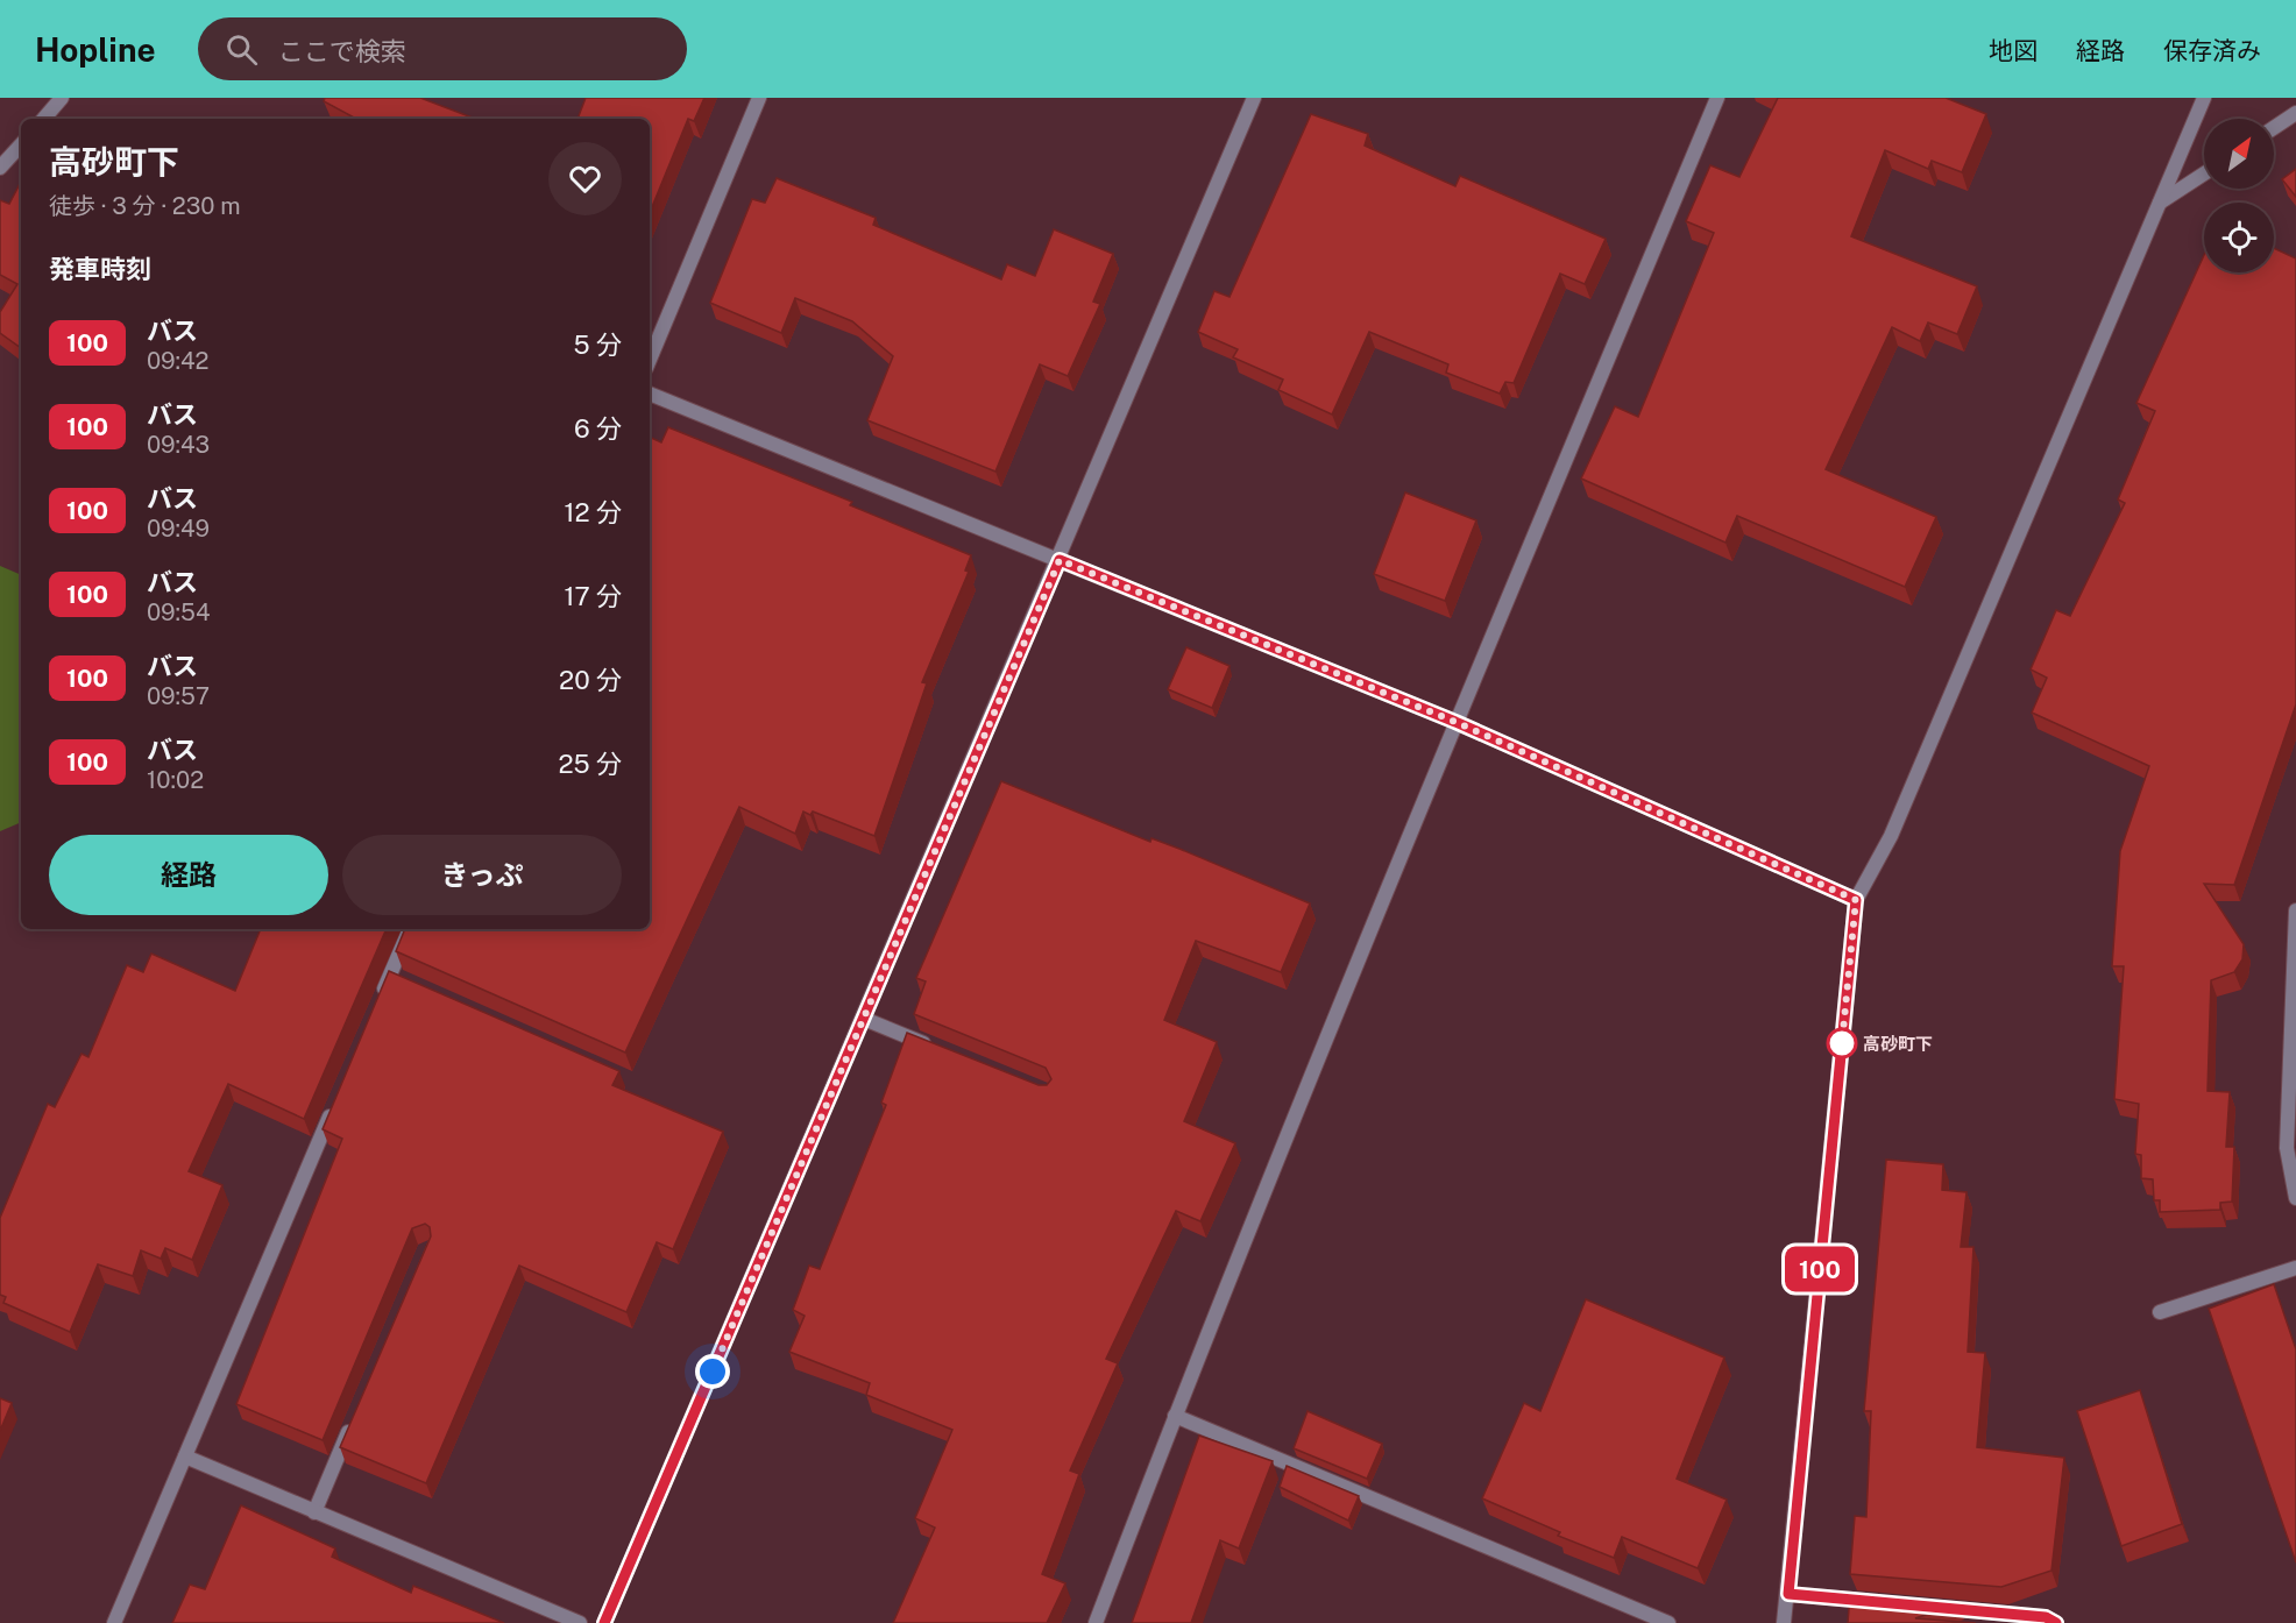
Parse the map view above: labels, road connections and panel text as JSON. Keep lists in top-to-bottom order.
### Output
{
  "places": ["高砂町下"],
  "lines": ["bus line 100"],
  "north": "top right",
  "page": {
    "header": "Hopline",
    "search": "ここで検索",
    "nav": ["地図", "経路", "保存済み"],
    "on_map": "100",
    "heading": [
      ["高砂町下", "徒歩 · 3 分 · 230 m"],
      "発車時刻"
    ],
    "list": [
      {
        "mark": "100",
        "name": "バス",
        "note": "09:42",
        "value": "5 分"
      },
      {
        "mark": "100",
        "name": "バス",
        "note": "09:43",
        "value": "6 分"
      },
      {
        "mark": "100",
        "name": "バス",
        "note": "09:49",
        "value": "12 分"
      },
      {
        "mark": "100",
        "name": "バス",
        "note": "09:54",
        "value": "17 分"
      },
      {
        "mark": "100",
        "name": "バス",
        "note": "09:57",
        "value": "20 分"
      },
      {
        "mark": "100",
        "name": "バス",
        "note": "10:02",
        "value": "25 分"
      }
    ],
    "buttons": ["経路", "きっぷ"]
  }
}
